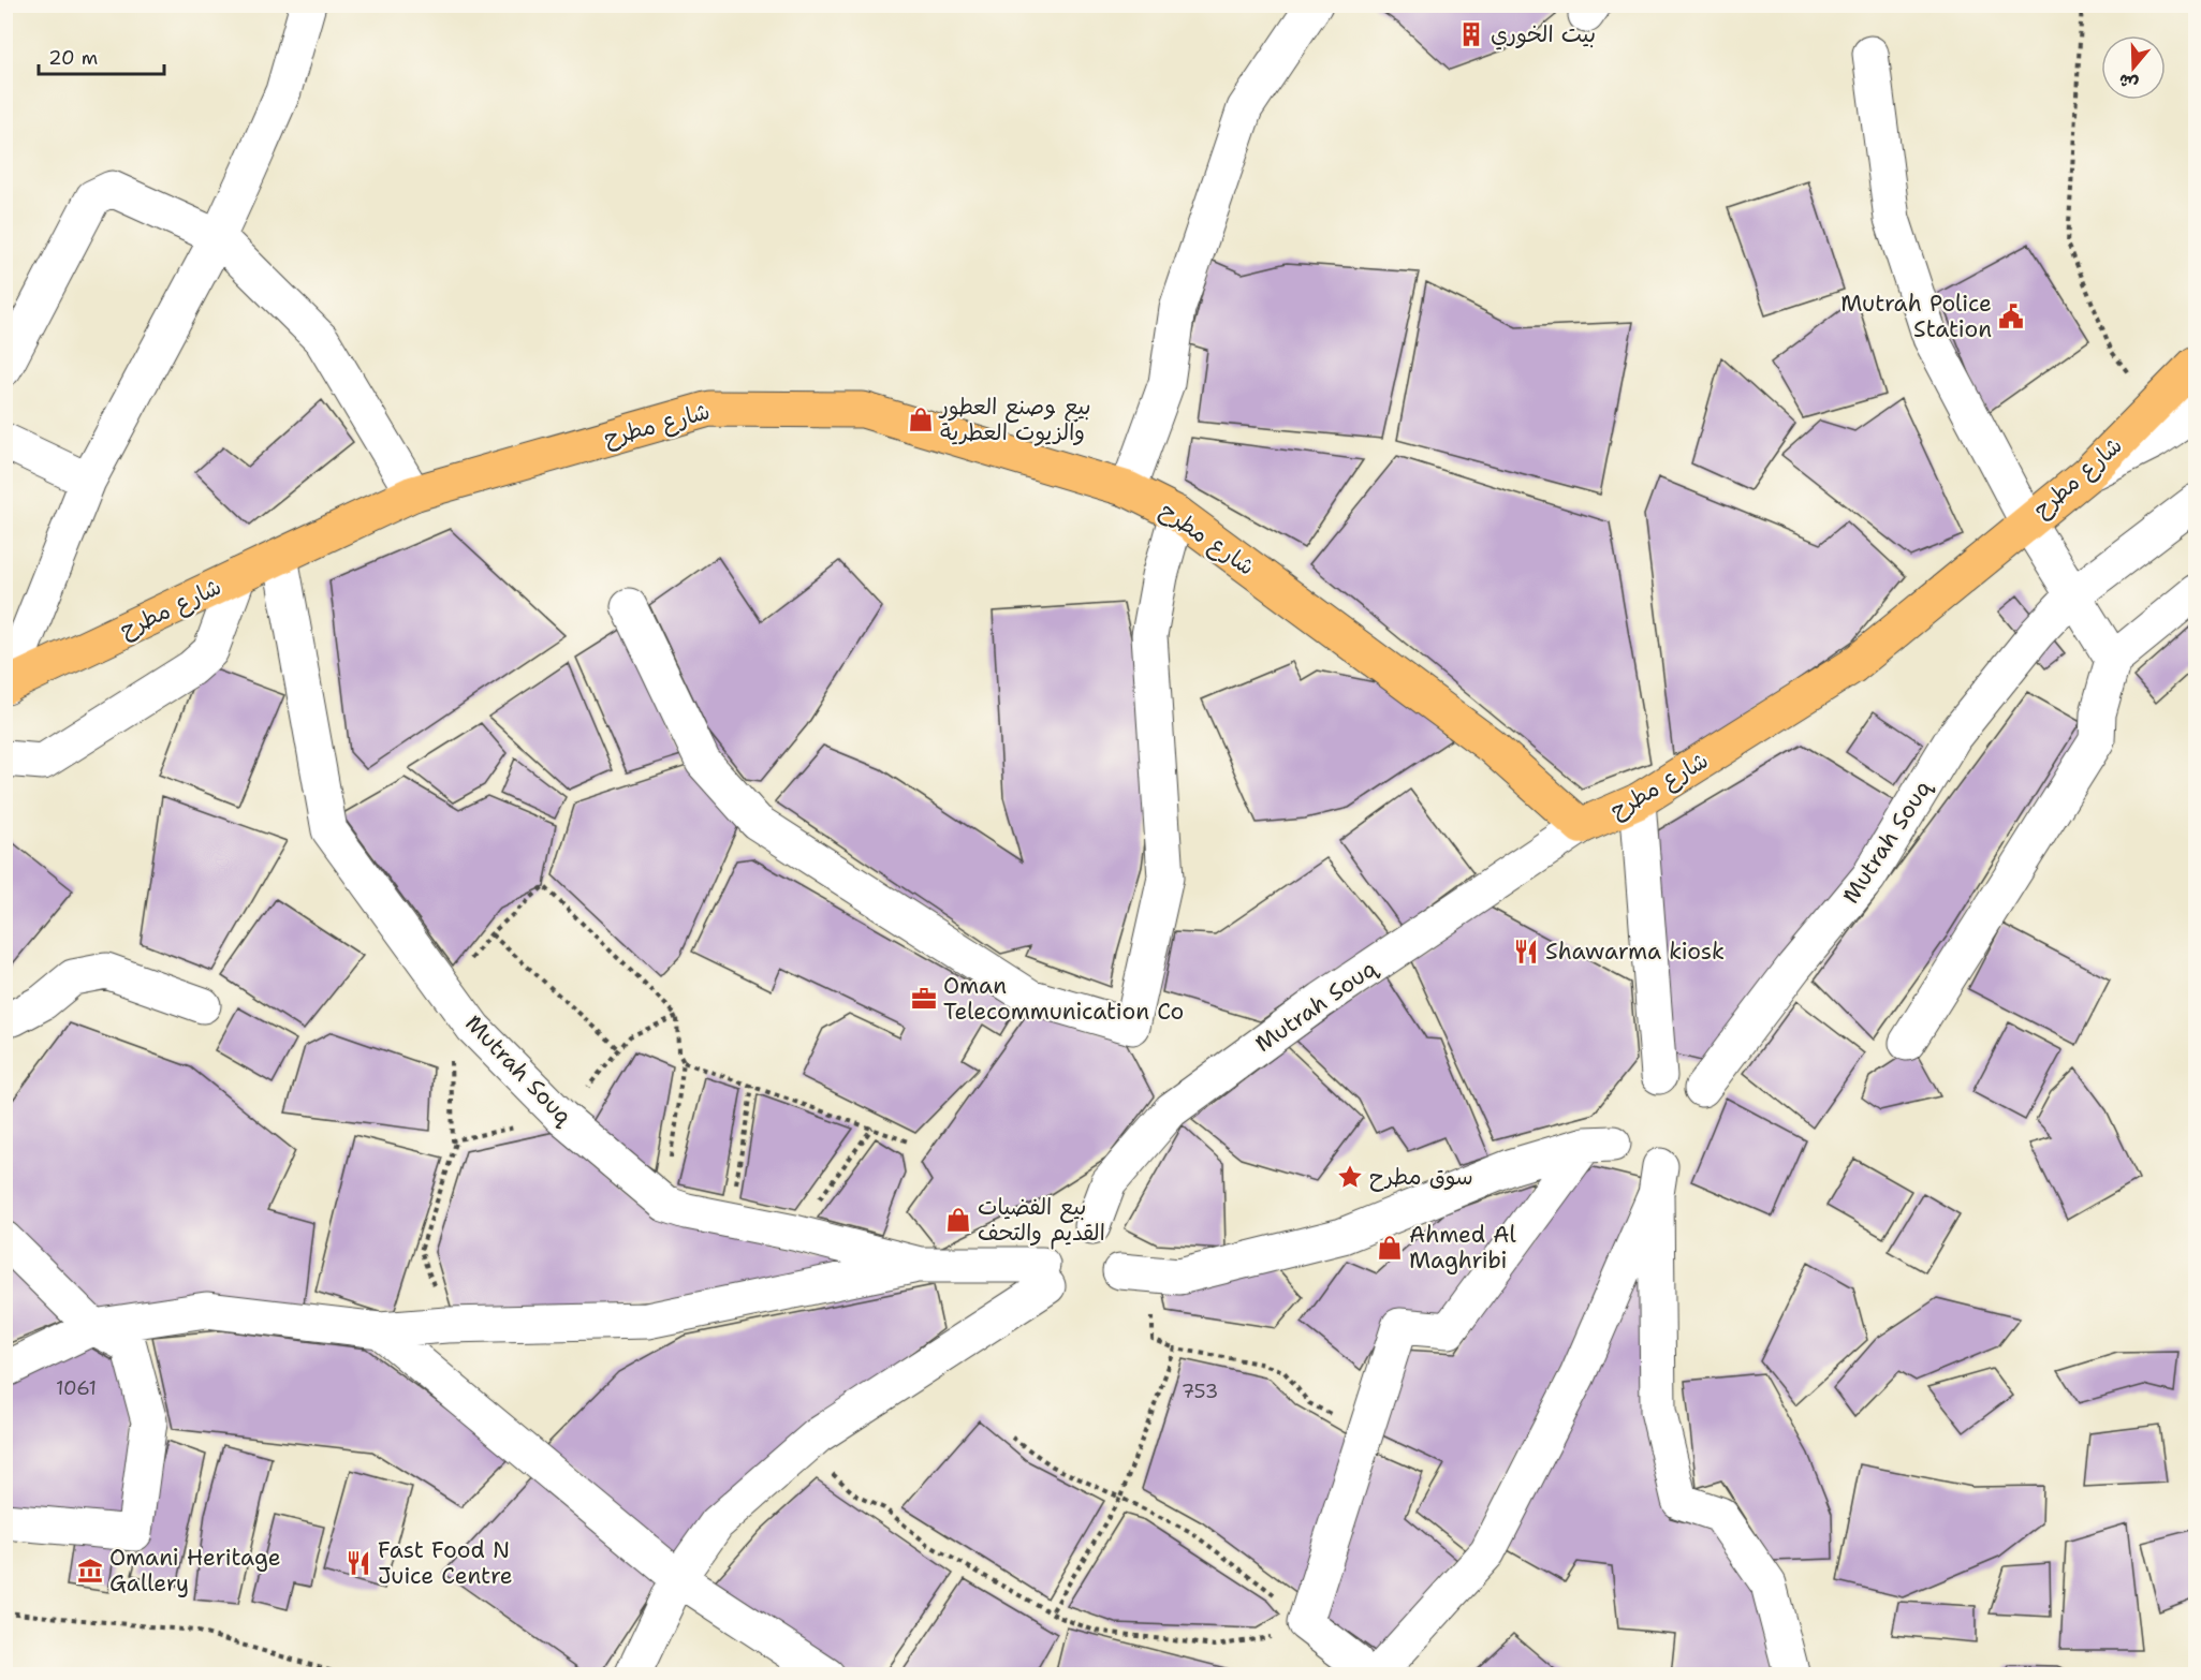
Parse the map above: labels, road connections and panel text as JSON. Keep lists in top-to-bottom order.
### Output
{
  "streets": {
    "main road": ["شارع مطرح"],
    "street": ["Mutrah Souq"]
  },
  "crossings": [
    ["شارع مطرح", "Mutrah Souq"]
  ],
  "places": {
    "building": ["بيت الخوري"],
    "public building": ["Mutrah Police Station"],
    "shop": ["بيع وصنع العطور والزيوت العطرية", "بيع الفضيات القديم والتحف", "Ahmed Al Maghribi"],
    "restaurant": ["Shawarma kiosk", "Fast Food N Juice Centre"],
    "office": ["Oman Telecommunication Co"],
    "place": ["سوق مطرح"],
    "museum": ["Omani Heritage Gallery"]
  },
  "house_numbers": ["1061", "753"],
  "scale_bar": "20 m",
  "north": "bottom"
}
